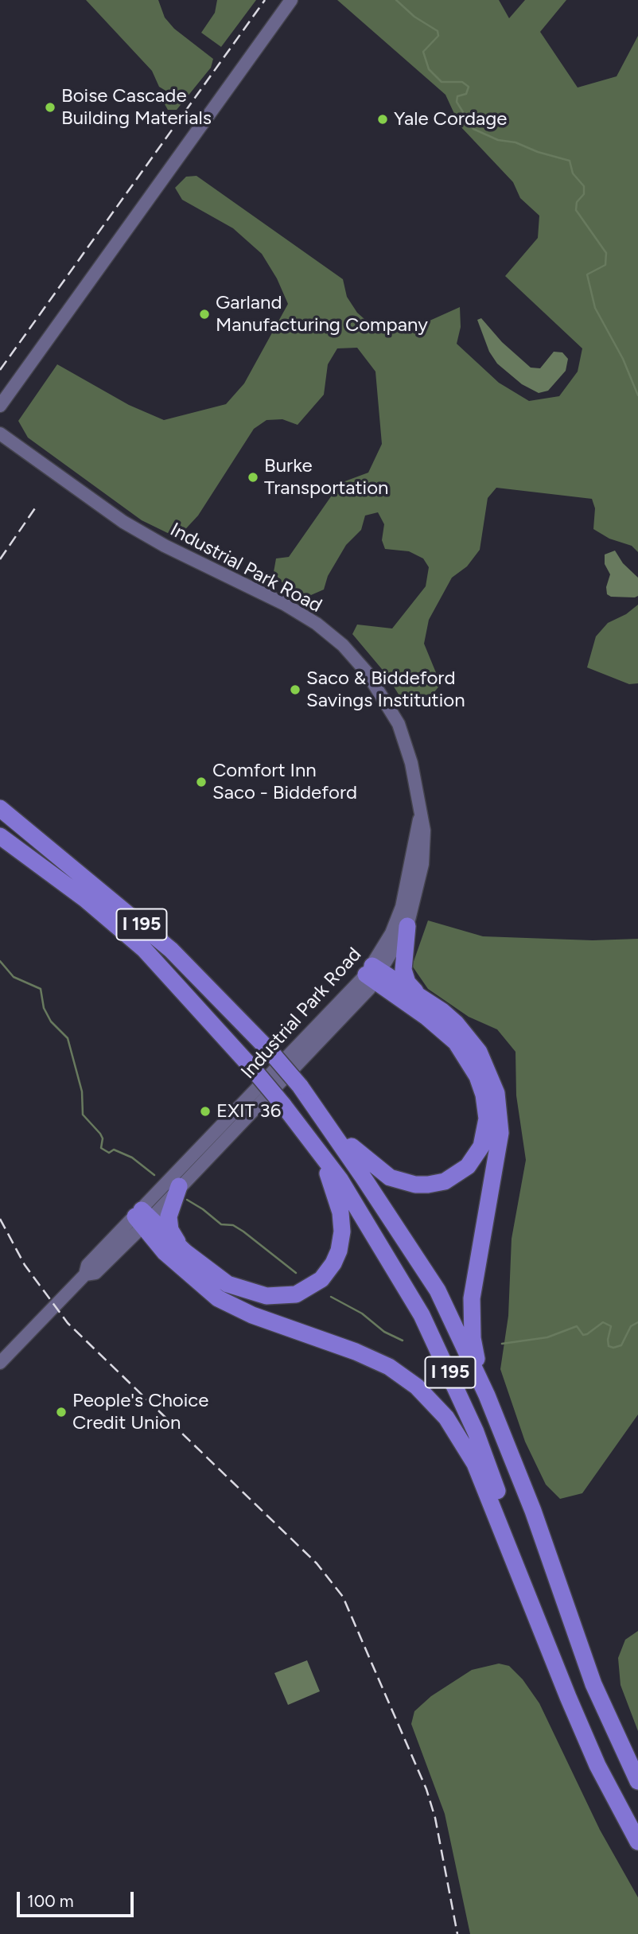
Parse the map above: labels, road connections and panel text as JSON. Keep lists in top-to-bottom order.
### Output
{
  "streets": {
    "highway": ["I 195"],
    "street": ["Industrial Park Road"]
  },
  "places": [
    "Boise Cascade Building Materials",
    "Yale Cordage",
    "Garland Manufacturing Company",
    "Burke Transportation",
    "Saco & Biddeford Savings Institution",
    "Comfort Inn Saco - Biddeford",
    "EXIT 36",
    "People's Choice Credit Union"
  ],
  "scale_bar": "100 m"
}
